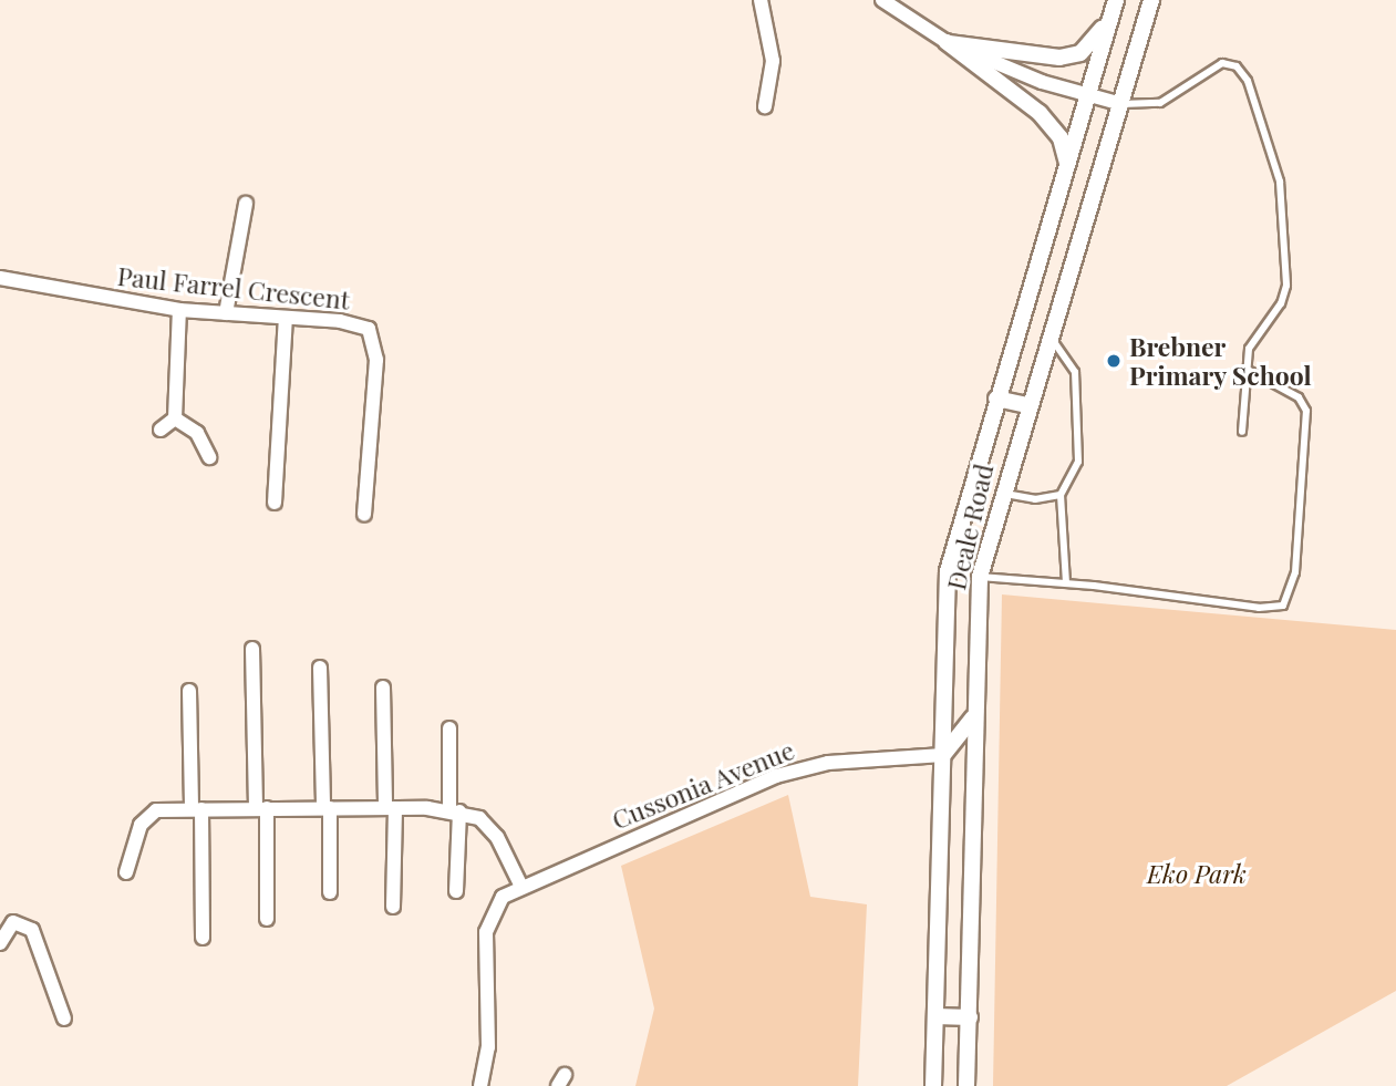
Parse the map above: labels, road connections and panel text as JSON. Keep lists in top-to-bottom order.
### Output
{
  "streets": {
    "street": ["Paul Farrel Crescent", "Deale Road", "Cussonia Avenue"]
  },
  "crossings": [
    ["Deale Road", "Cussonia Avenue"]
  ],
  "parks": ["Eko Park"],
  "places": ["Brebner Primary School"]
}
